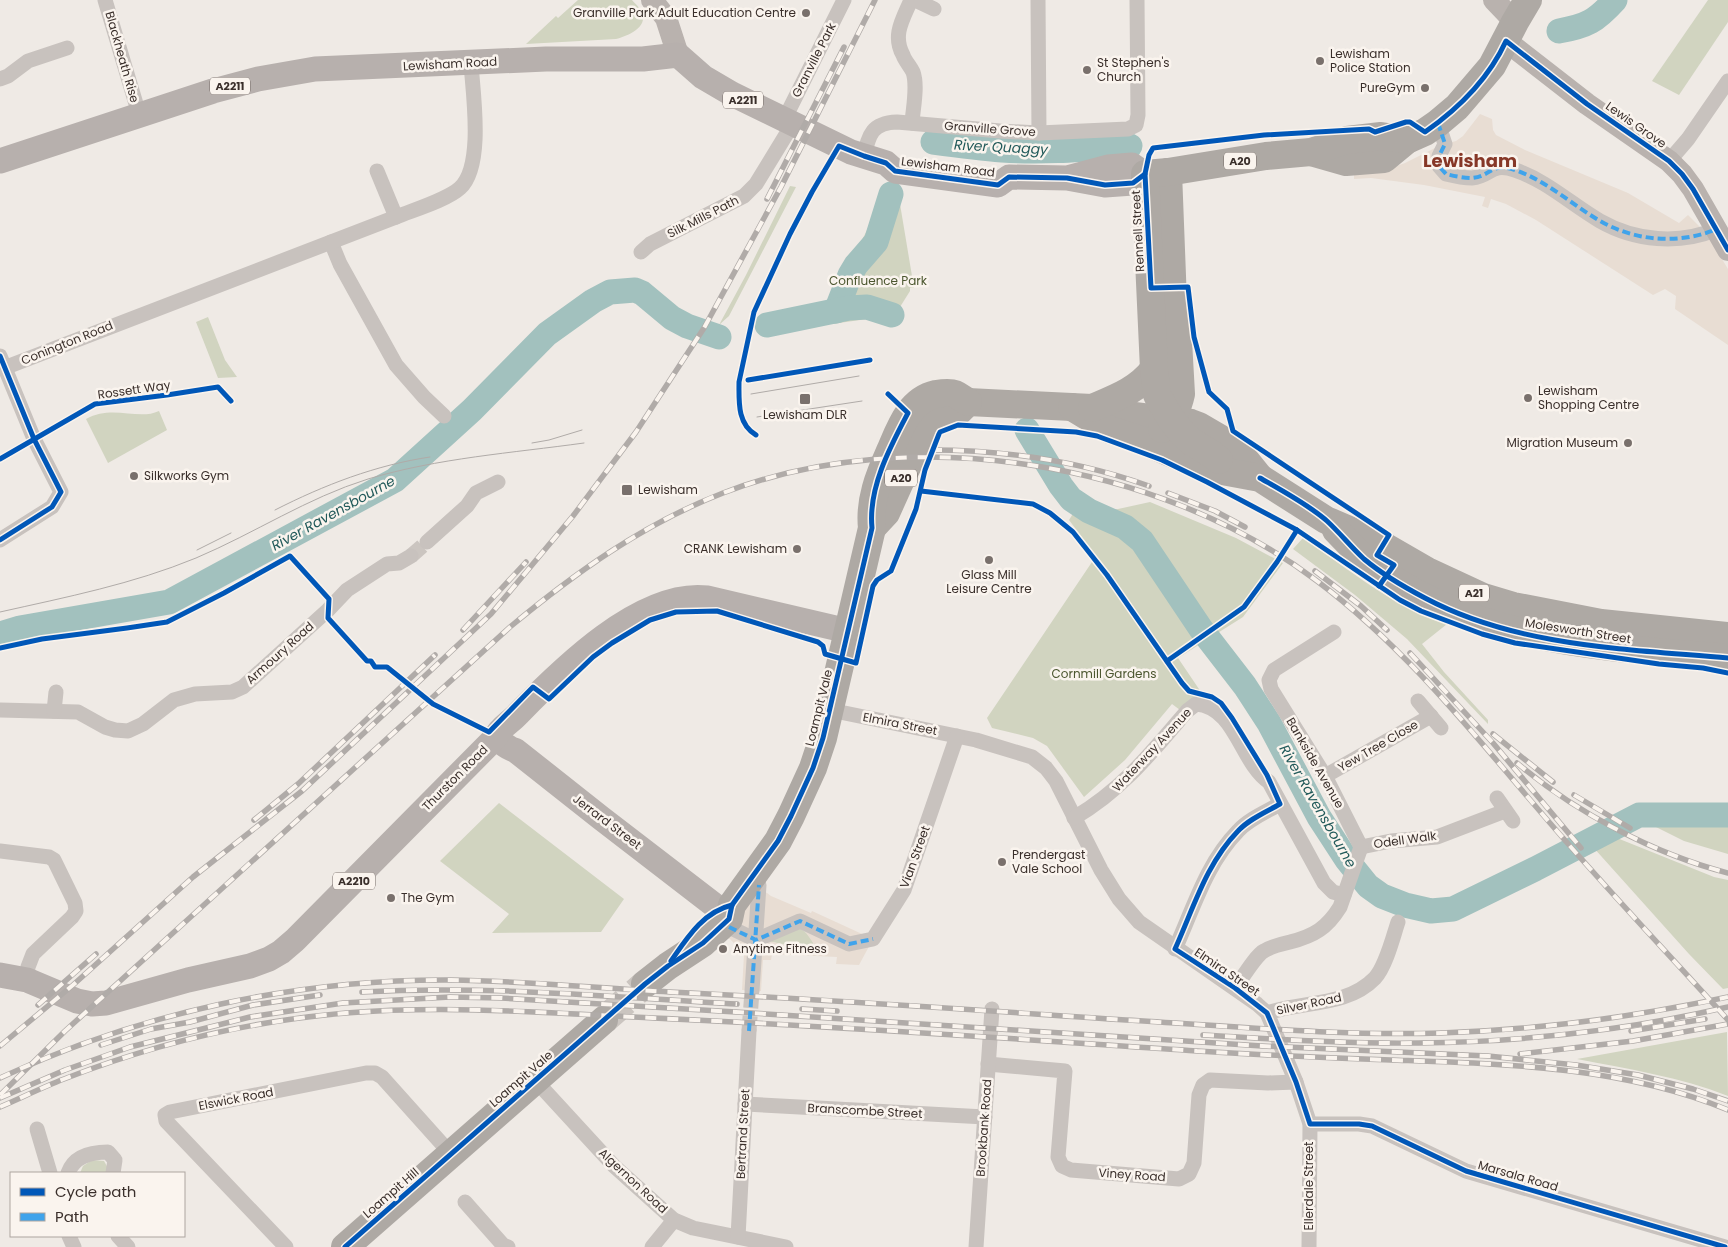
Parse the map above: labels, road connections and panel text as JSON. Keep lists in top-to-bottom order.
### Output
{
  "streets": {
    "highway": [
      "A20",
      "Rennell Street",
      "A21",
      "Molesworth Street",
      "Loampit Vale",
      "Loampit Hill"
    ],
    "main road": [
      "Lewisham Road",
      "A2211",
      "Thurston Road",
      "Jerrard Street",
      "A2210"
    ],
    "street": [
      "Blackheath Rise",
      "Granville Park",
      "Lewis Grove",
      "Granville Grove",
      "Silk Mills Path",
      "Conington Road",
      "Armoury Road",
      "Elmira Street",
      "Yew Tree Close",
      "Waterway Avenue",
      "Bankside Avenue",
      "Odell Walk",
      "Vian Street",
      "Silver Road",
      "Elswick Road",
      "Branscombe Street",
      "Brookbank Road",
      "Bertrand Street",
      "Viney Road",
      "Marsala Road",
      "Algernon Road",
      "Ellerdale Street"
    ],
    "cycle path": ["Rossett Way"]
  },
  "crossings": [
    ["Blackheath Rise", "Lewisham Road"],
    ["Granville Park", "A2211"],
    ["Granville Park", "Silk Mills Path"],
    ["Lewisham Road", "A2211"],
    ["Lewisham Road", "Granville Grove"],
    ["Lewisham Road", "A20"],
    ["Lewisham Road", "Rennell Street"],
    ["Lewisham Road", "Conington Road"],
    ["A2211", "Granville Grove"],
    ["A2211", "Silk Mills Path"],
    ["Lewis Grove", "A20"],
    ["A20", "Rennell Street"],
    ["A20", "A21"],
    ["A20", "Molesworth Street"],
    ["A20", "Loampit Vale"],
    ["Rennell Street", "A21"],
    ["Rennell Street", "Molesworth Street"],
    ["A21", "Molesworth Street"],
    ["A21", "Loampit Vale"],
    ["Loampit Vale", "Elmira Street"],
    ["Loampit Vale", "Thurston Road"],
    ["Loampit Vale", "Jerrard Street"],
    ["Loampit Vale", "Elswick Road"],
    ["Loampit Vale", "Algernon Road"],
    ["Loampit Vale", "Loampit Hill"],
    ["Elmira Street", "Waterway Avenue"],
    ["Elmira Street", "Vian Street"],
    ["Elmira Street", "Silver Road"],
    ["Elmira Street", "Viney Road"],
    ["Elmira Street", "Marsala Road"],
    ["Elmira Street", "Ellerdale Street"],
    ["Yew Tree Close", "Bankside Avenue"],
    ["Bankside Avenue", "Odell Walk"],
    ["Thurston Road", "Jerrard Street"],
    ["Thurston Road", "A2210"],
    ["Elswick Road", "Loampit Hill"],
    ["Branscombe Street", "Brookbank Road"],
    ["Branscombe Street", "Bertrand Street"],
    ["Brookbank Road", "Viney Road"],
    ["Bertrand Street", "Algernon Road"],
    ["Marsala Road", "Ellerdale Street"]
  ],
  "districts": ["Lewisham"],
  "water": ["River Quaggy", "River Ravensbourne"],
  "parks": ["Confluence Park", "Cornmill Gardens"],
  "places": {
    "other": [
      "Granville Park Adult Education Centre",
      "Lewisham Police Station",
      "St Stephen's Church",
      "PureGym",
      "Lewisham Shopping Centre",
      "Migration Museum",
      "Silkworks Gym",
      "CRANK Lewisham",
      "Glass Mill Leisure Centre",
      "Prendergast Vale School",
      "The Gym",
      "Anytime Fitness"
    ],
    "transit": ["Lewisham DLR", "Lewisham"]
  },
  "legend": ["Cycle path", "Path"]
}
